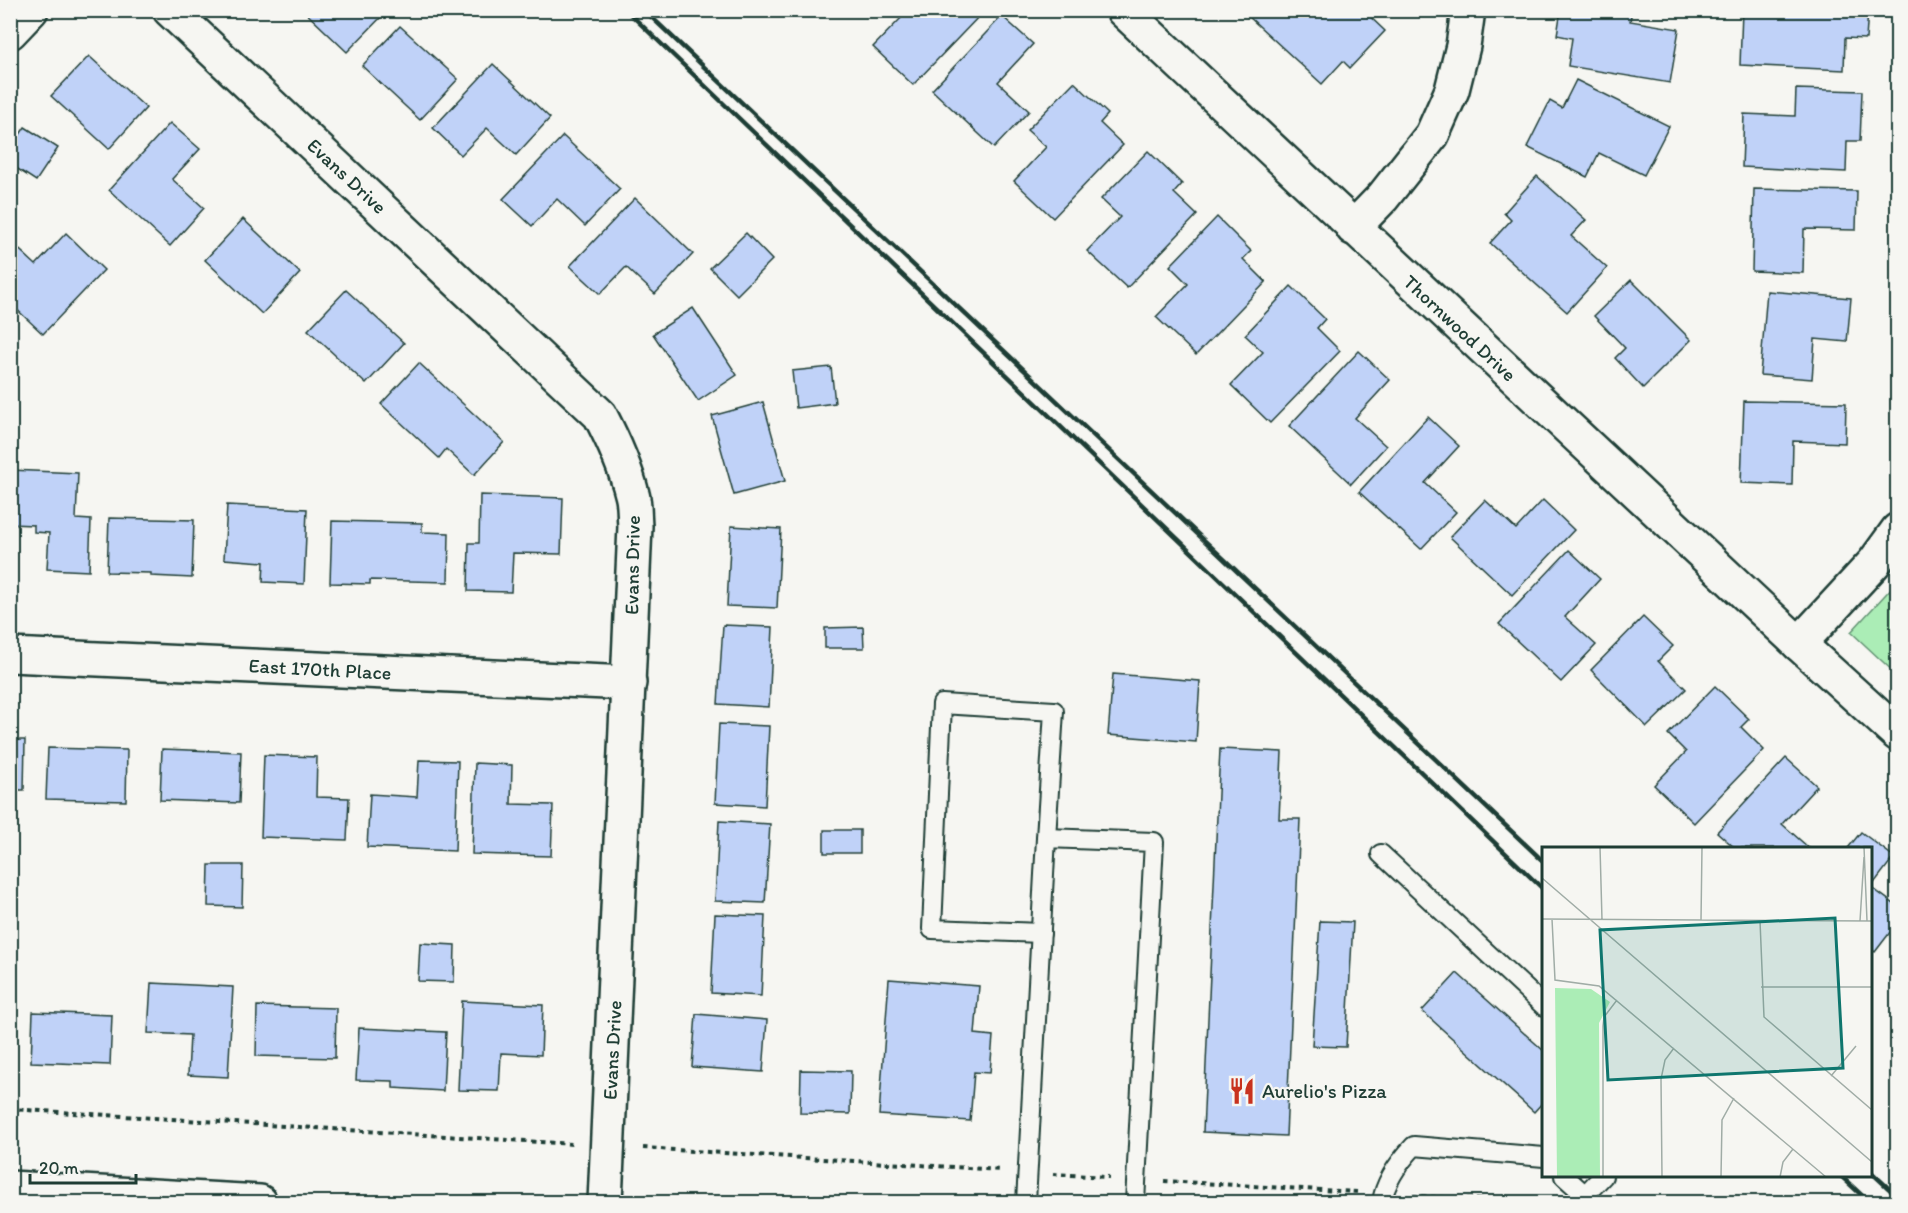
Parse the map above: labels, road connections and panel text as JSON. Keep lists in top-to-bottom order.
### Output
{
  "streets": {
    "street": ["Evans Drive", "Thornwood Drive", "East 170th Place"]
  },
  "crossings": [
    ["Evans Drive", "East 170th Place"]
  ],
  "places": {
    "restaurant": ["Aurelio's Pizza"]
  },
  "scale_bar": "20 m"
}
